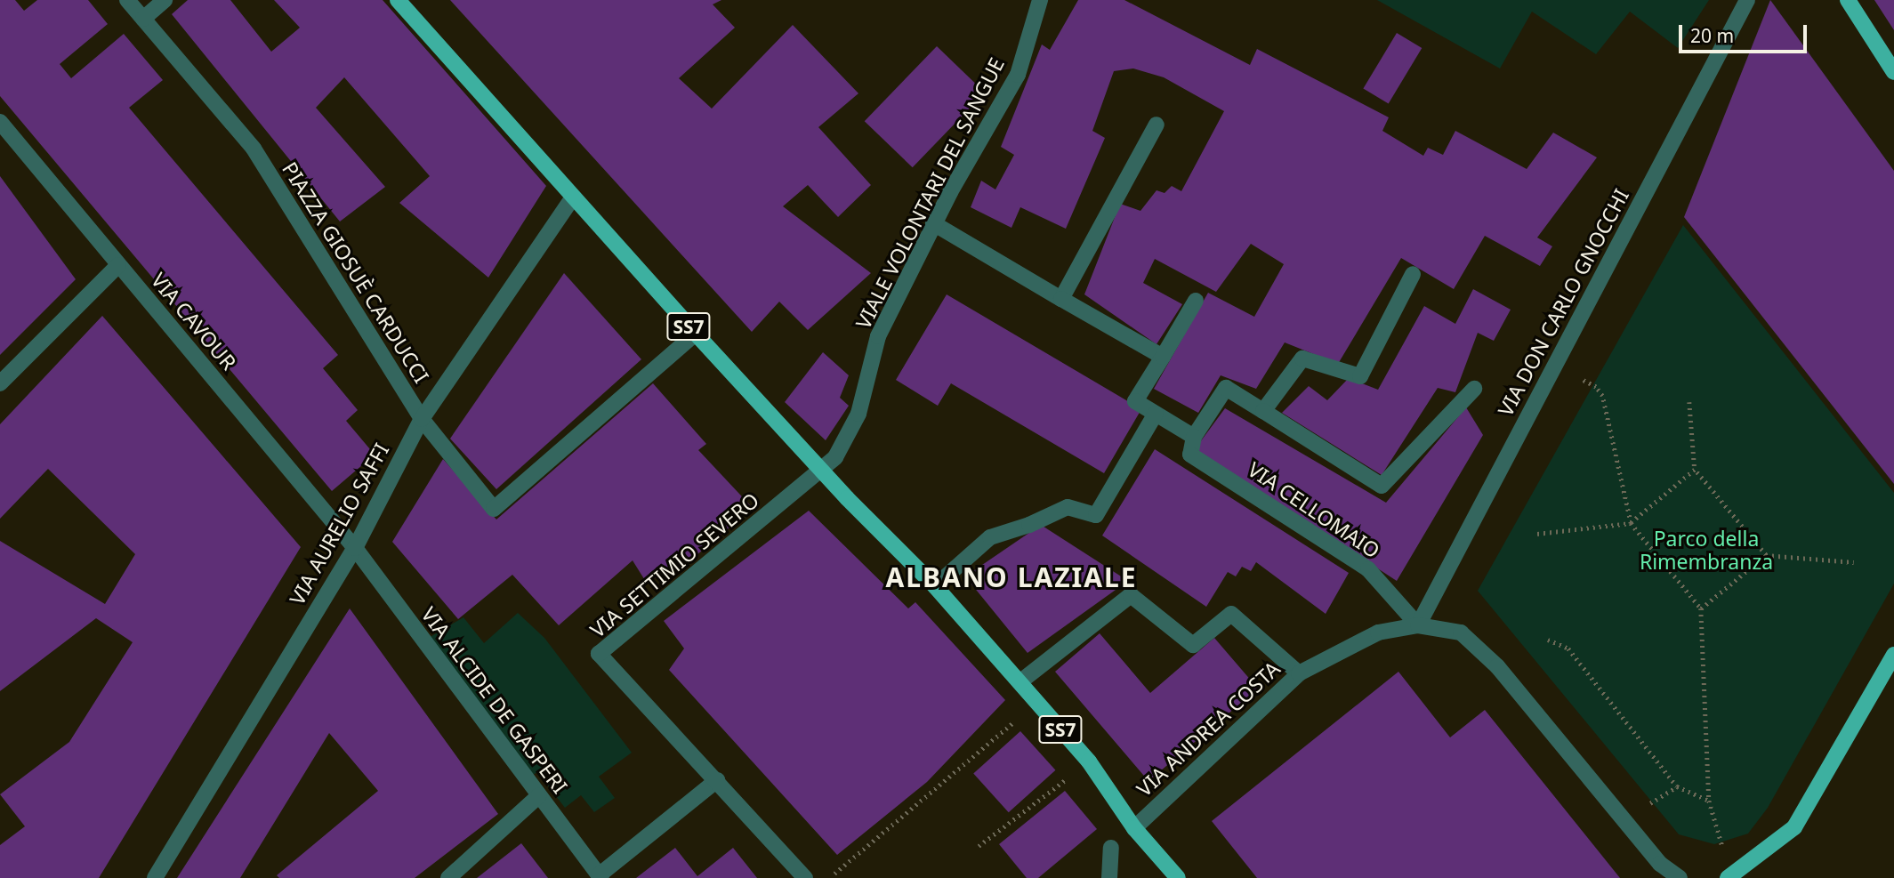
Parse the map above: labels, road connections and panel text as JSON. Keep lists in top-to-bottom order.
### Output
{
  "streets": {
    "main road": ["SS7"],
    "street": [
      "VIALE VOLONTARI DEL SANGUE",
      "PIAZZA GIOSUÈ CARDUCCI",
      "VIA DON CARLO GNOCCHI",
      "VIA CAVOUR",
      "VIA CELLOMAIO",
      "VIA AURELIO SAFFI",
      "VIA SETTIMIO SEVERO",
      "VIA ALCIDE DE GASPERI",
      "VIA ANDREA COSTA"
    ]
  },
  "crossings": [
    ["VIALE VOLONTARI DEL SANGUE", "SS7"],
    ["VIALE VOLONTARI DEL SANGUE", "VIA SETTIMIO SEVERO"],
    ["PIAZZA GIOSUÈ CARDUCCI", "SS7"],
    ["PIAZZA GIOSUÈ CARDUCCI", "VIA AURELIO SAFFI"],
    ["VIA DON CARLO GNOCCHI", "VIA CELLOMAIO"],
    ["VIA DON CARLO GNOCCHI", "VIA ANDREA COSTA"],
    ["VIA CAVOUR", "VIA AURELIO SAFFI"],
    ["VIA CAVOUR", "VIA ALCIDE DE GASPERI"],
    ["SS7", "VIA AURELIO SAFFI"],
    ["SS7", "VIA SETTIMIO SEVERO"],
    ["SS7", "VIA ANDREA COSTA"],
    ["VIA CELLOMAIO", "VIA ANDREA COSTA"],
    ["VIA AURELIO SAFFI", "VIA ALCIDE DE GASPERI"]
  ],
  "districts": ["ALBANO LAZIALE"],
  "parks": ["Parco della Rimembranza"],
  "scale_bar": "20 m"
}
